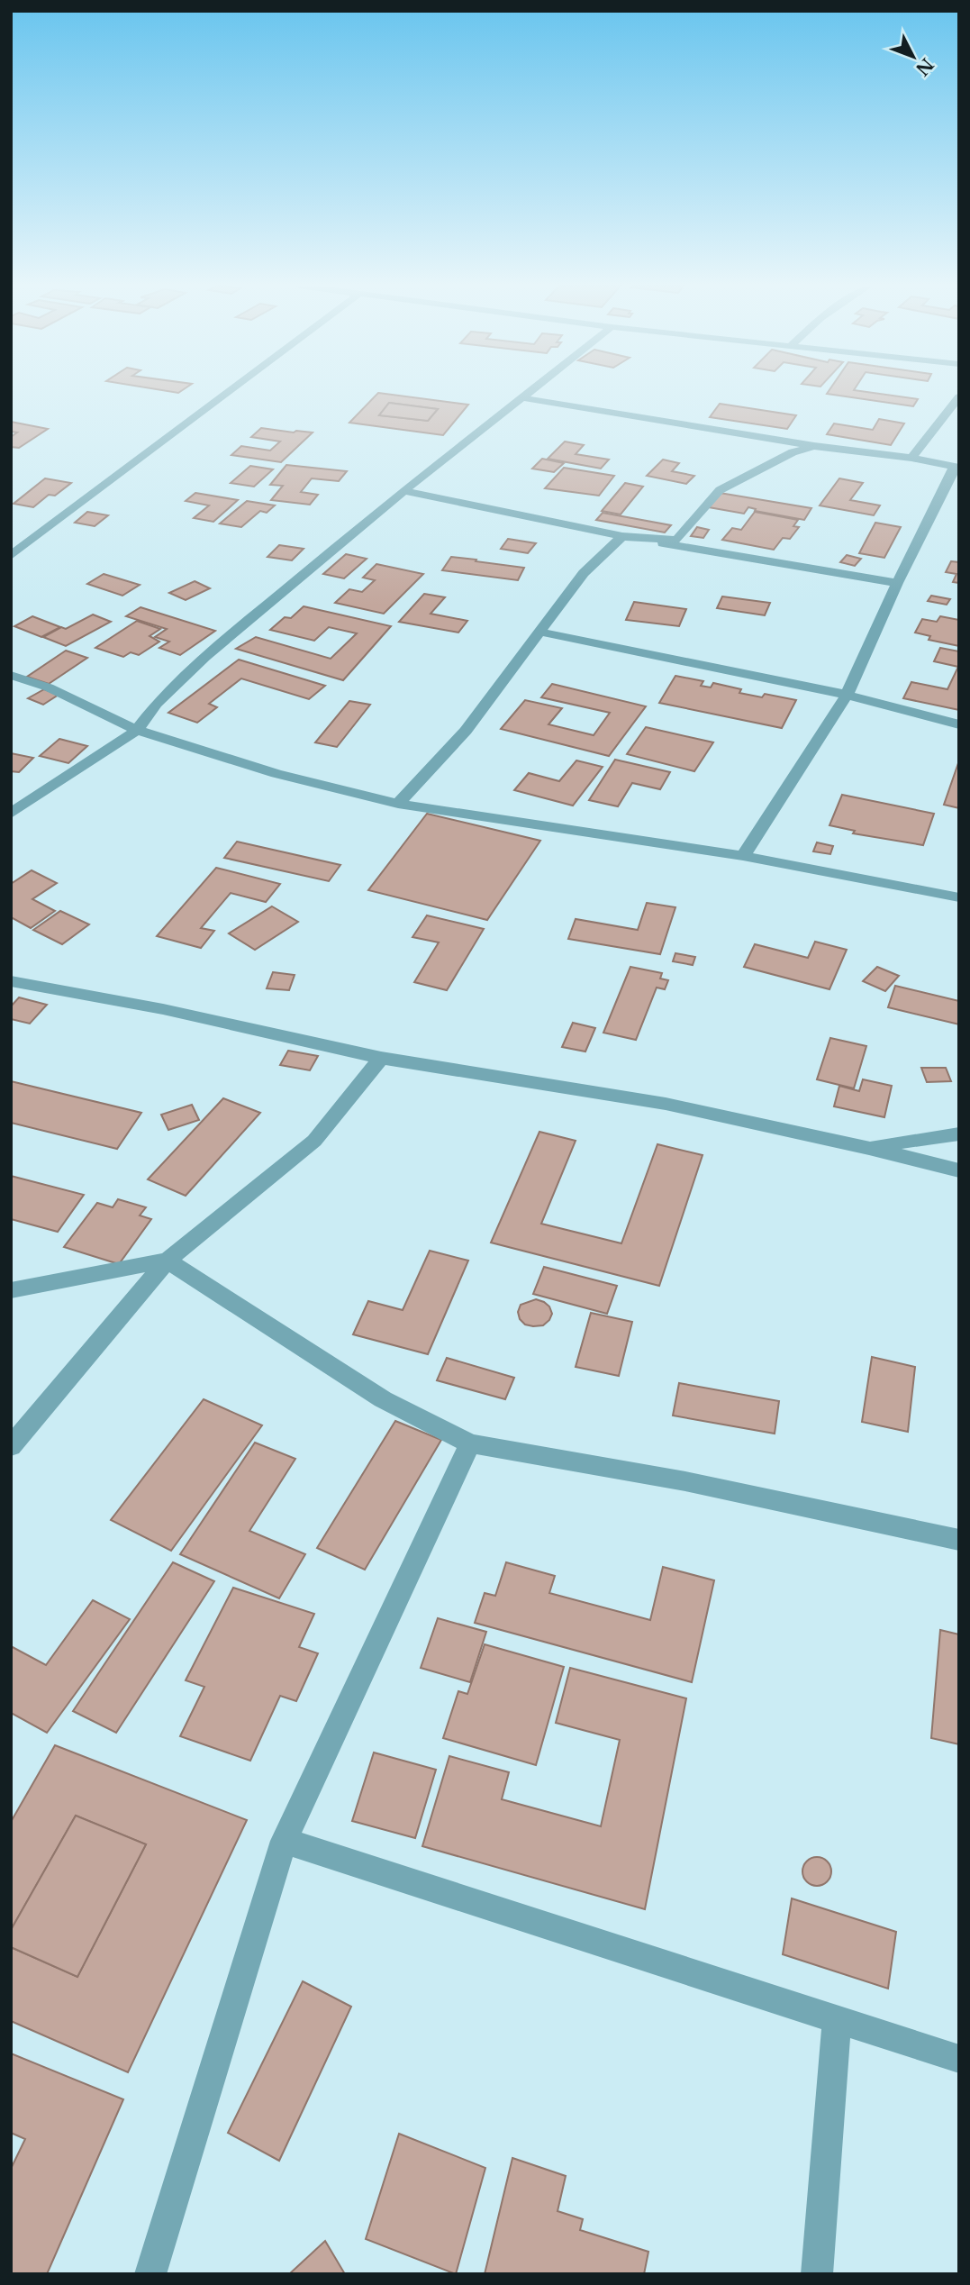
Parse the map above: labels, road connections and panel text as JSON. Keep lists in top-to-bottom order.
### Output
{
  "north": "bottom right"
}
